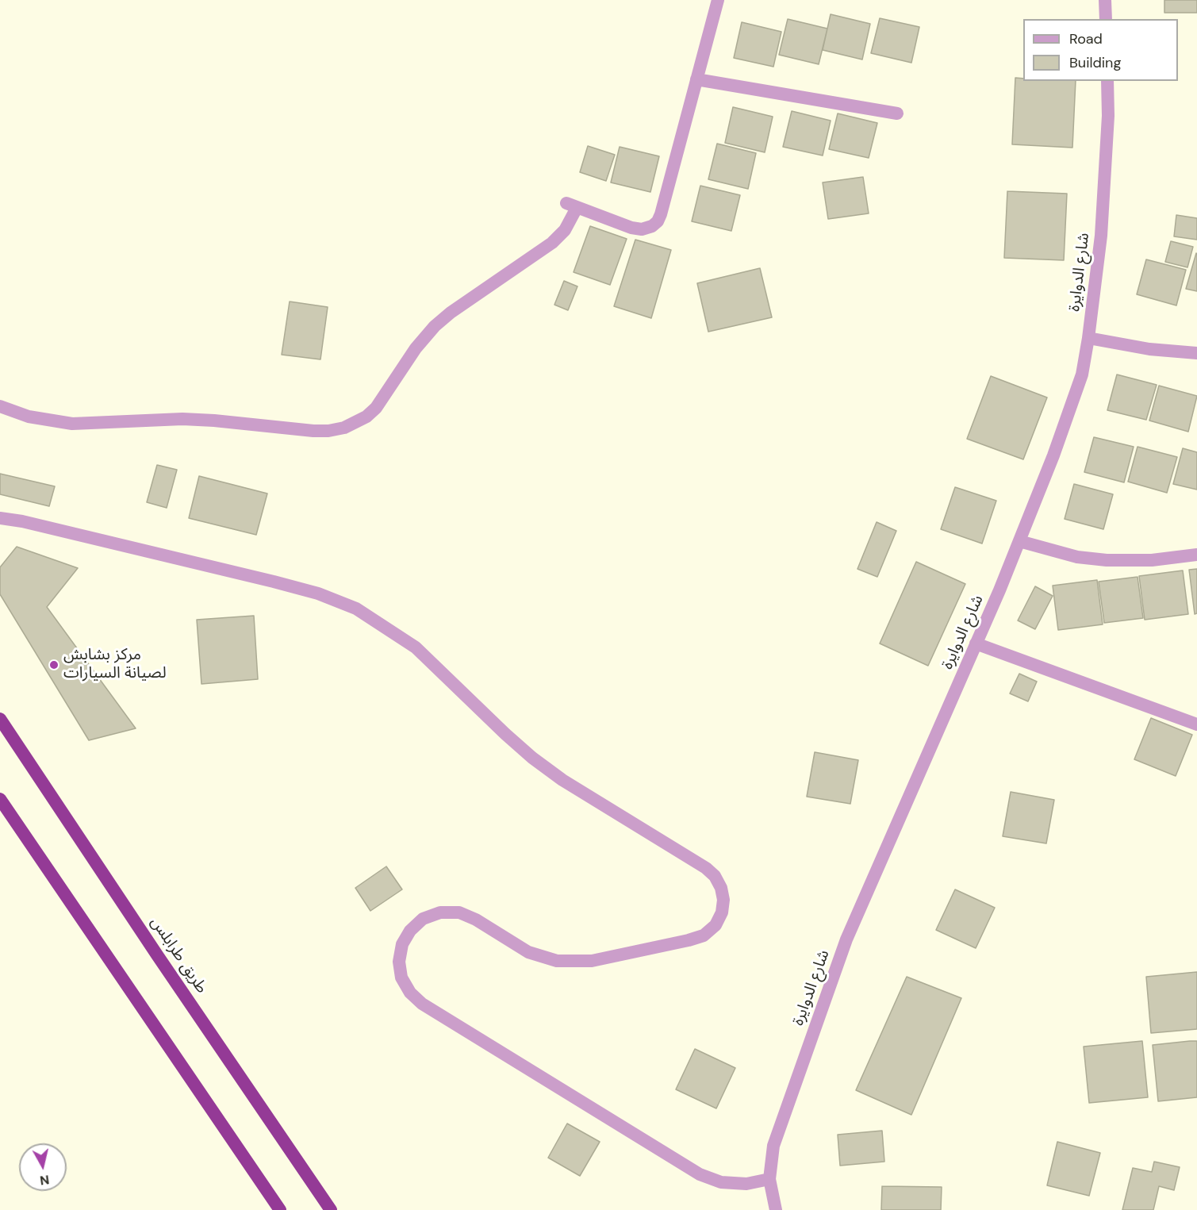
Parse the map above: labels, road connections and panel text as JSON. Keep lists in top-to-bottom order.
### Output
{
  "streets": {
    "highway": ["طريق طرابلس"],
    "street": ["شارع الدوايرة"]
  },
  "places": ["مركز بشابش لصيانة السيارات"],
  "legend": ["Road", "Building"],
  "north": "bottom"
}
